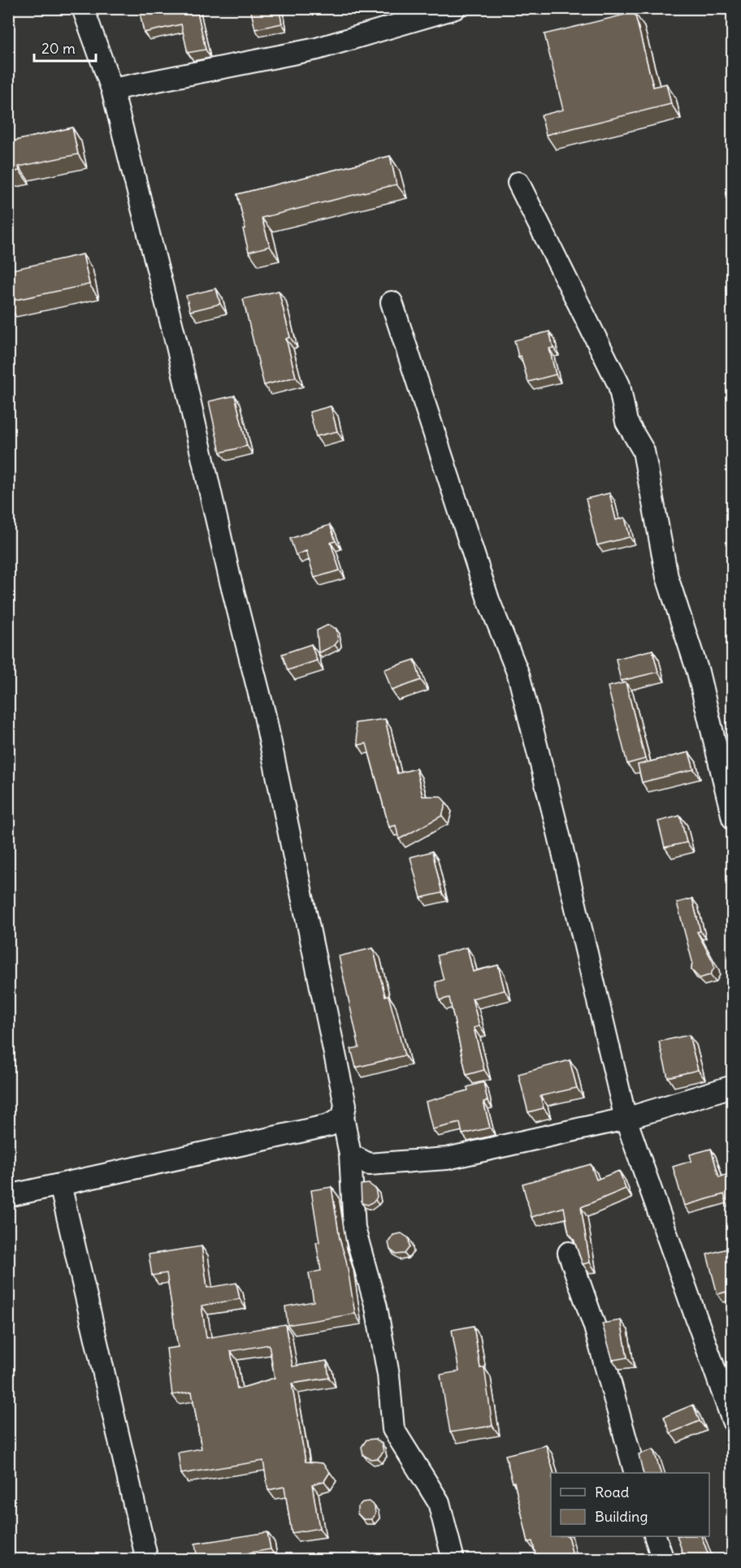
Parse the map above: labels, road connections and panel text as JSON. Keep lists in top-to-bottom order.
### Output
{
  "legend": ["Road", "Building"],
  "scale_bar": "20 m"
}
